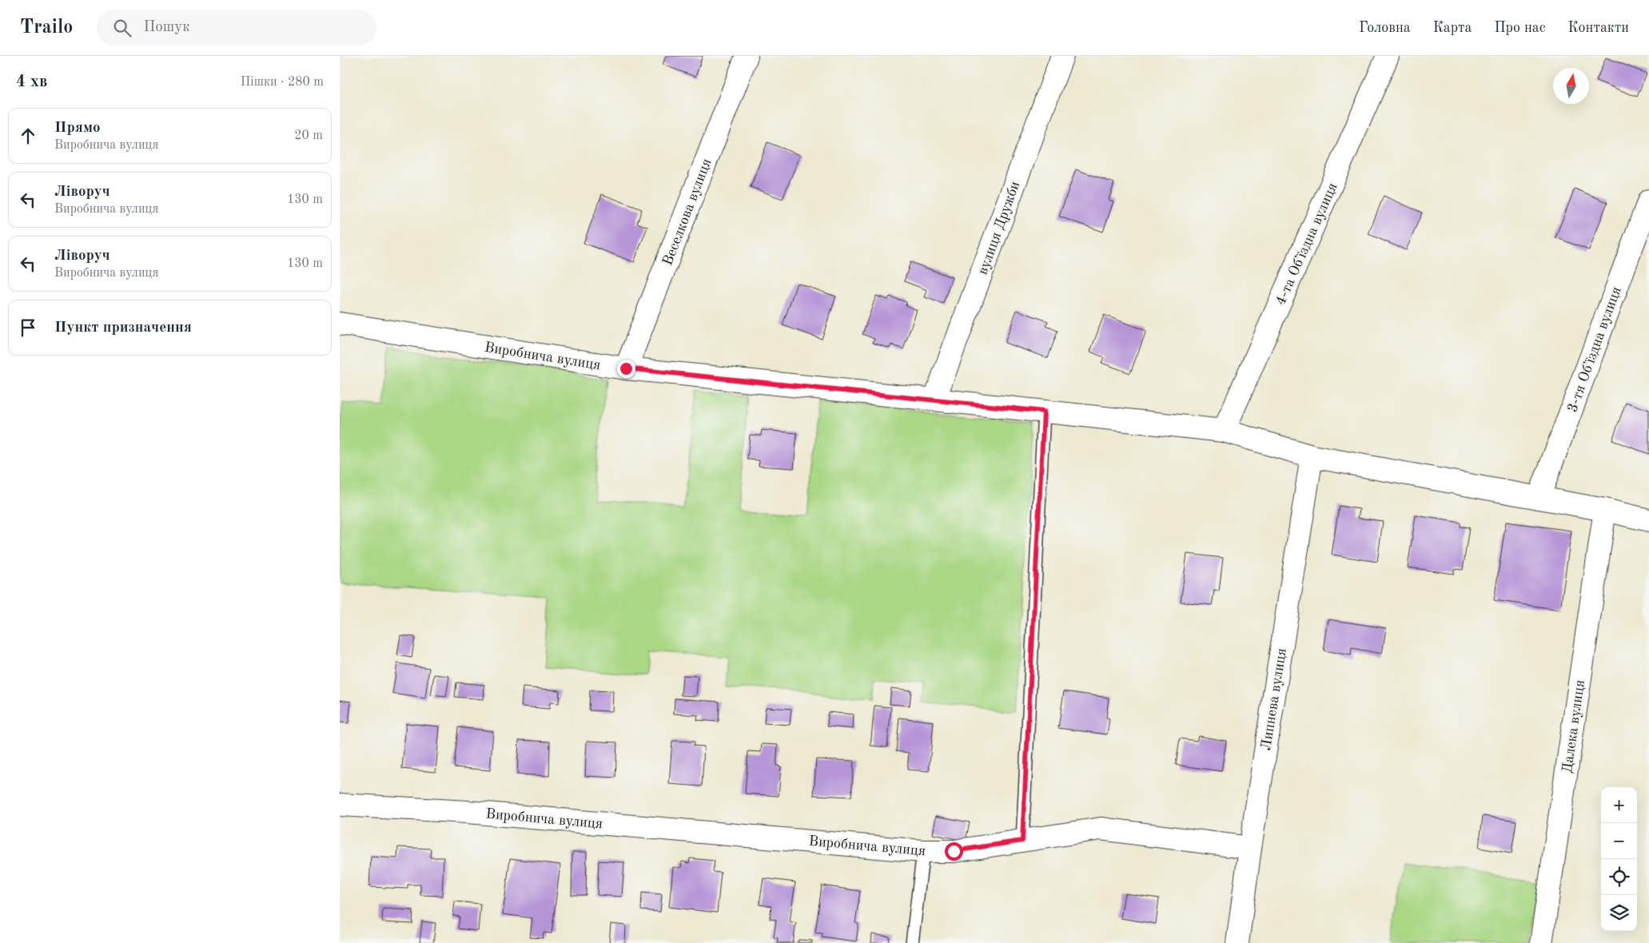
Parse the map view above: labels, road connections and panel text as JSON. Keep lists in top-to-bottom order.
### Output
{
  "streets": {
    "street": [
      "Веселкова вулиця",
      "вулиця Дружби",
      "4-та Обʼїздна вулиця",
      "3-тя Обʼїздна вулиця",
      "Виробнича вулиця",
      "Липнева вулиця",
      "Далека вулиця"
    ]
  },
  "crossings": [
    ["Веселкова вулиця", "Виробнича вулиця"],
    ["вулиця Дружби", "Виробнича вулиця"],
    ["4-та Обʼїздна вулиця", "Виробнича вулиця"],
    ["3-тя Обʼїздна вулиця", "Виробнича вулиця"],
    ["Виробнича вулиця", "Липнева вулиця"],
    ["Виробнича вулиця", "Далека вулиця"]
  ],
  "north": "top",
  "page": {
    "header": "Trailo",
    "search": "Пошук",
    "nav": [
      "Головна",
      "Карта",
      "Про нас",
      "Контакти"
    ],
    "heading": ["4 хв", "Пішки · 280 m"],
    "list": [
      ["Прямо", "Виробнича вулиця", "20 m"],
      ["Ліворуч", "Виробнича вулиця", "130 m"],
      ["Ліворуч", "Виробнича вулиця", "130 m"],
      "Пункт призначення"
    ],
    "map_buttons": ["+", "−"]
  }
}
